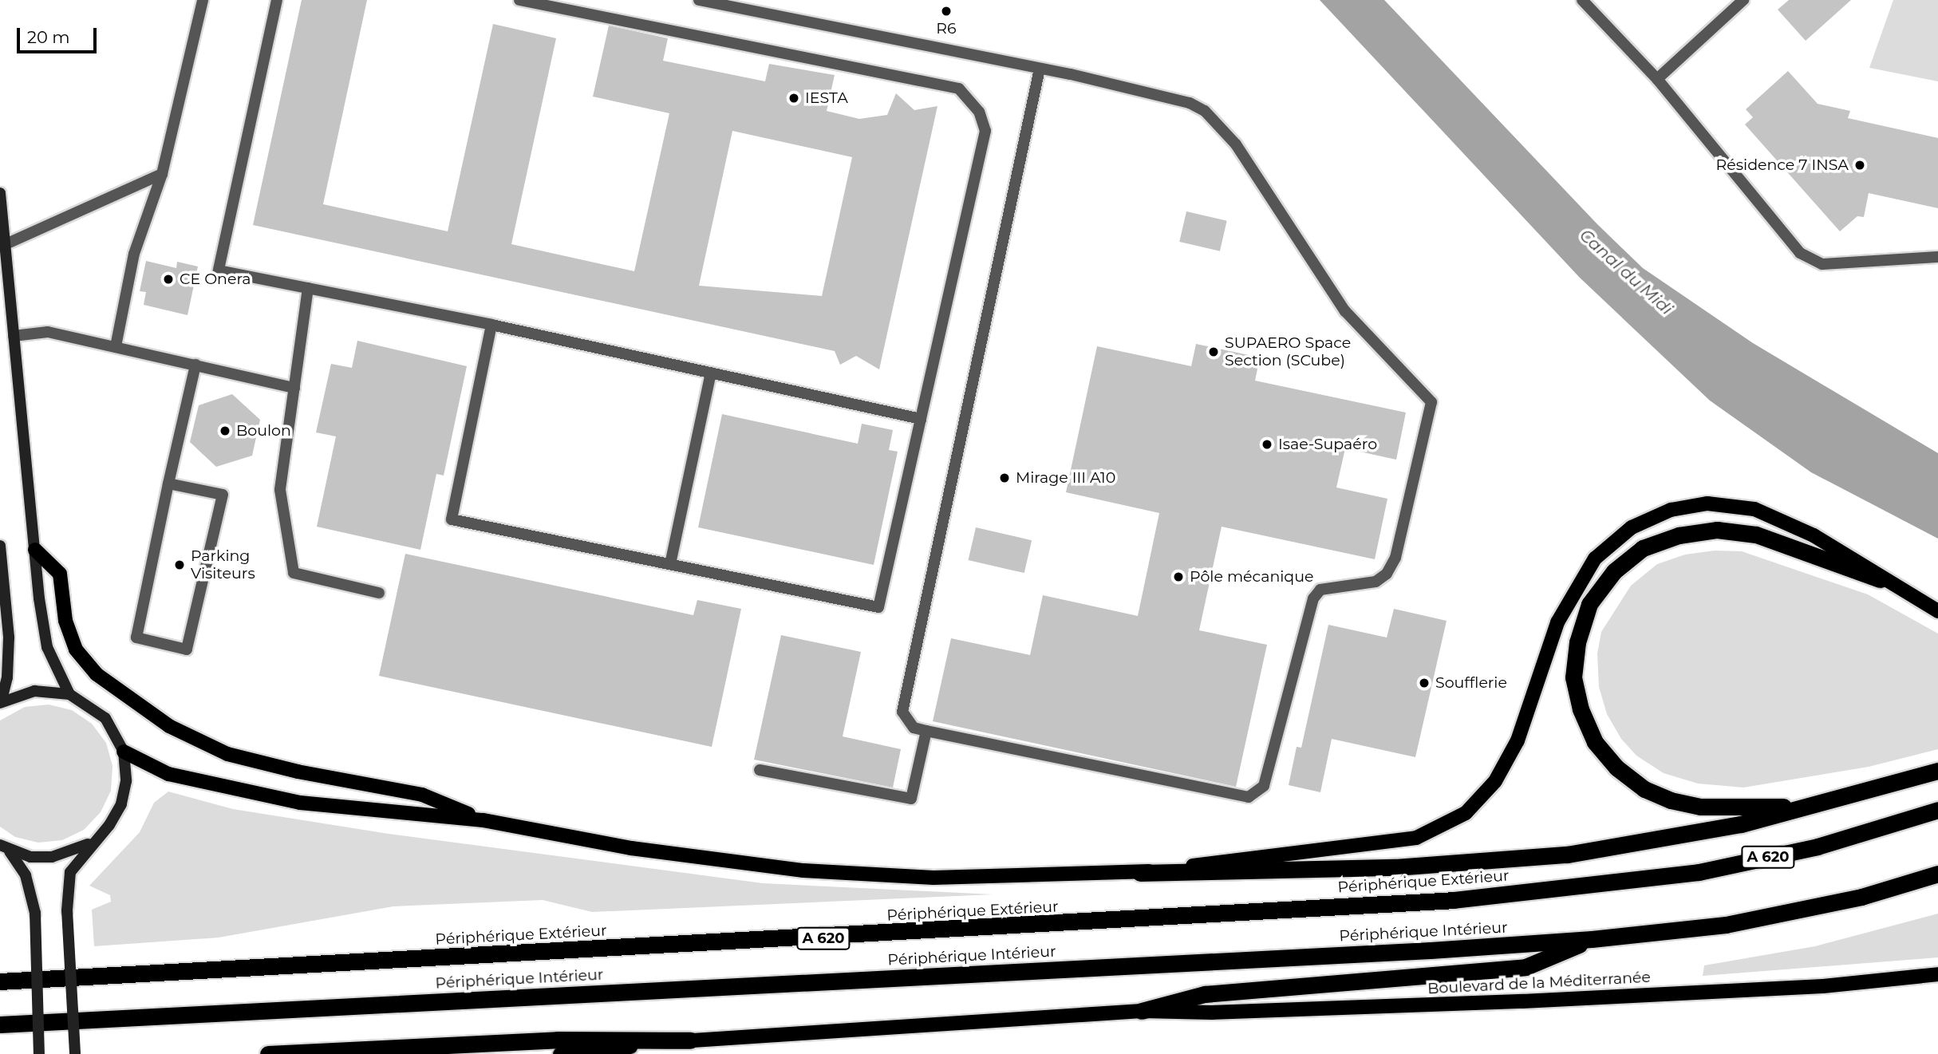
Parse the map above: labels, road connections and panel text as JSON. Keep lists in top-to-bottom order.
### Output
{
  "streets": {
    "highway": ["A 620", "Périphérique Extérieur", "Périphérique Intérieur"],
    "main road": ["Boulevard de la Méditerranée"]
  },
  "water": ["Canal du Midi"],
  "places": [
    "R6",
    "IESTA",
    "Résidence 7 INSA",
    "CE Onera",
    "SUPAERO Space Section (SCube)",
    "Boulon",
    "Isae-Supaéro",
    "Mirage III A10",
    "Parking Visiteurs",
    "Pôle mécanique",
    "Soufflerie"
  ],
  "scale_bar": "20 m"
}
